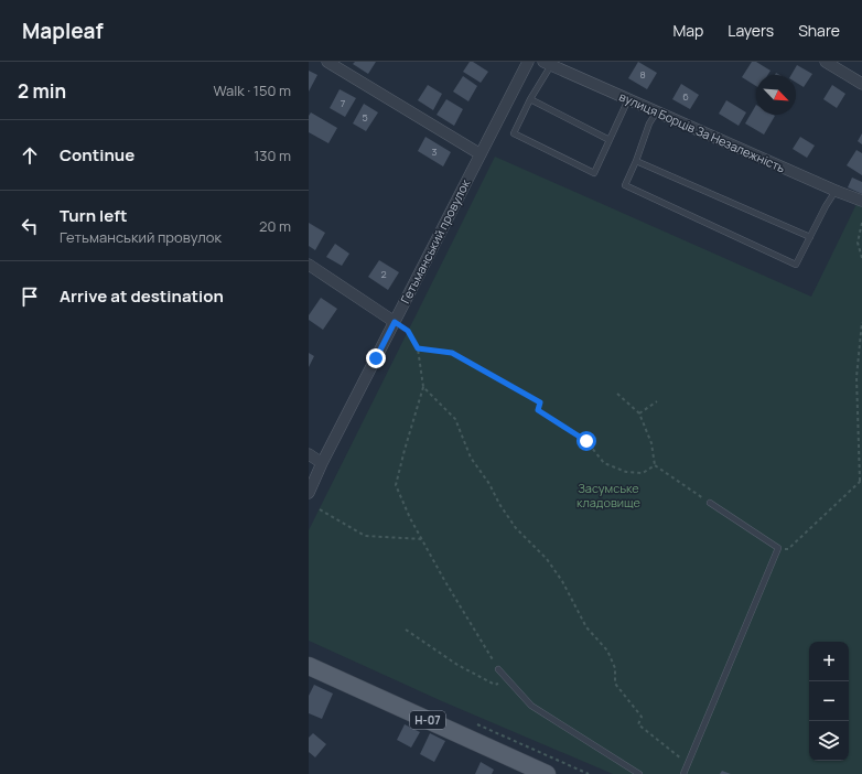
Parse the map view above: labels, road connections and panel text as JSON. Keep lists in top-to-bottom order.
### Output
{
  "streets": {
    "main road": ["Н-07"],
    "street": ["вулиця Борців За Незалежність", "Гетьманський провулок"]
  },
  "parks": ["Засумське кладовище"],
  "house_numbers": [
    "8",
    "6",
    "7",
    "5",
    "3",
    "2"
  ],
  "north": "bottom right",
  "page": {
    "header": "Mapleaf",
    "nav": ["Map", "Layers", "Share"],
    "heading": ["2 min", "Walk · 150 m"],
    "list": [
      ["Continue", "130 m"],
      ["Turn left", "Гетьманський провулок", "20 m"],
      "Arrive at destination"
    ],
    "map_buttons": ["+", "−"]
  }
}
